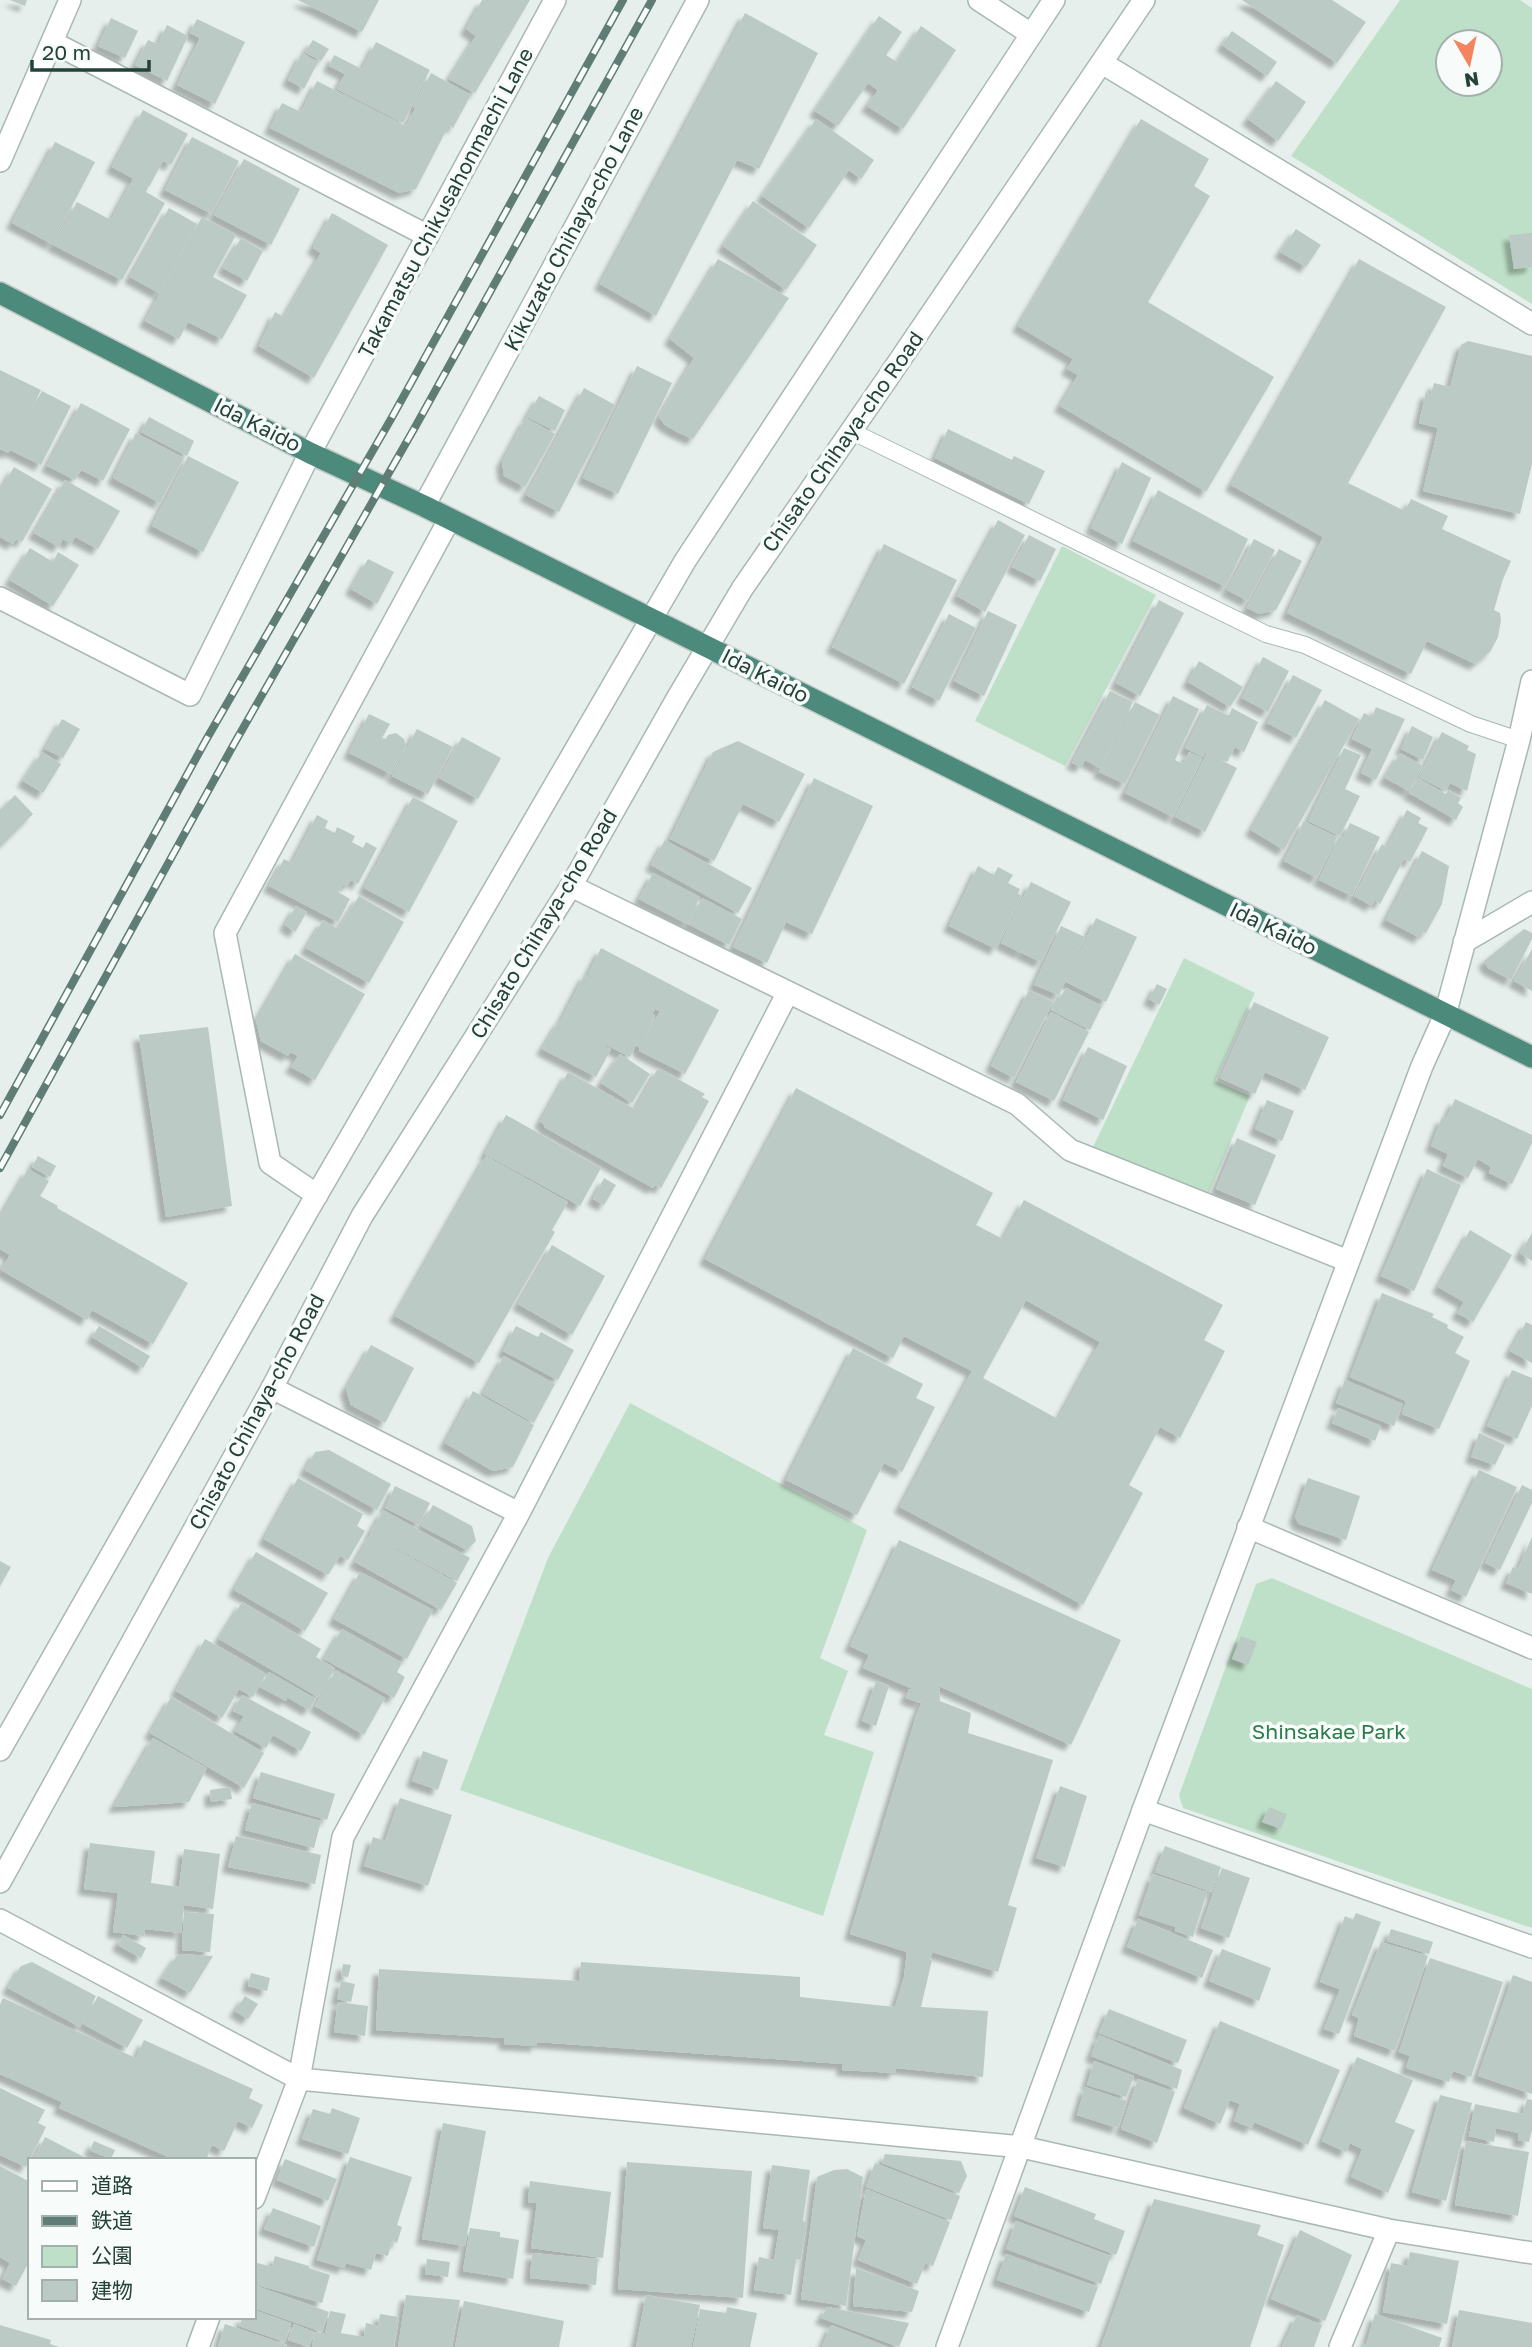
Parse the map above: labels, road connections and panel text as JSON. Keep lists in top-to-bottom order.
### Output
{
  "streets": {
    "highway": ["Ida Kaido"],
    "street": ["Takamatsu Chikusahonmachi Lane", "Kikuzato Chihaya-cho Lane", "Chisato Chihaya-cho Road"]
  },
  "crossings": [
    ["Takamatsu Chikusahonmachi Lane", "Ida Kaido"],
    ["Kikuzato Chihaya-cho Lane", "Ida Kaido"],
    ["Ida Kaido", "Chisato Chihaya-cho Road"]
  ],
  "parks": ["Shinsakae Park"],
  "legend": [
    "道路",
    "鉄道",
    "公園",
    "建物"
  ],
  "scale_bar": "20 m",
  "north": "bottom"
}
